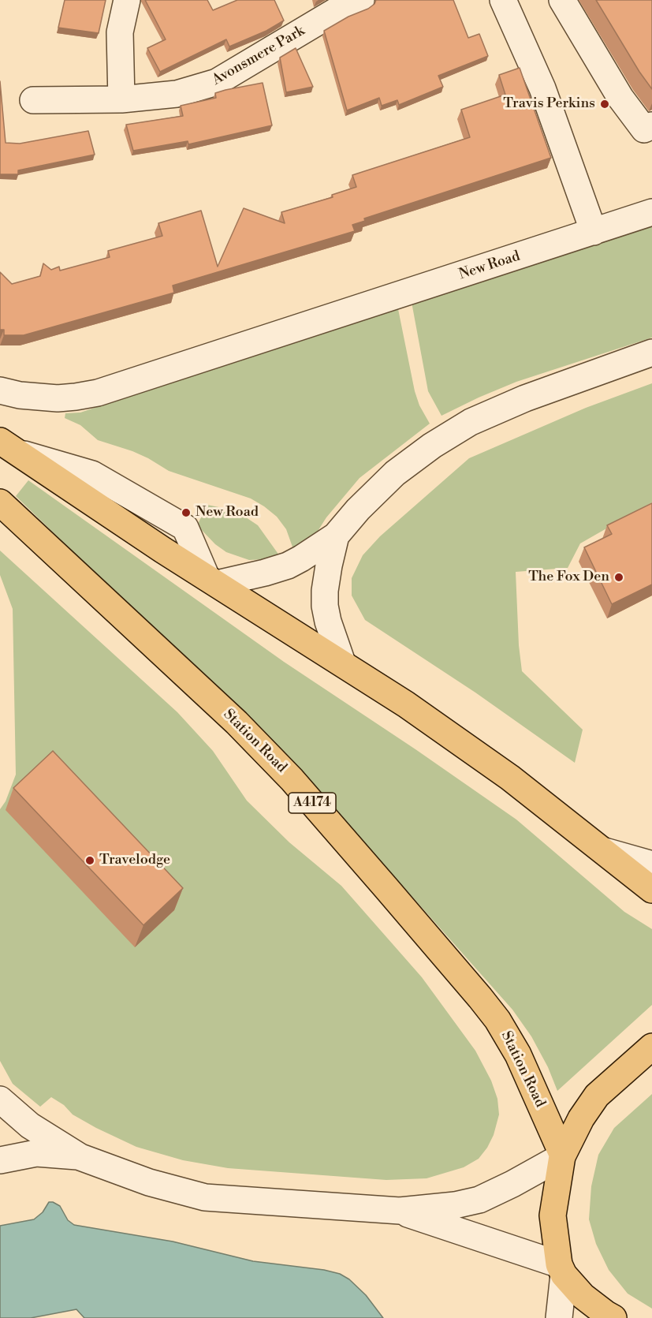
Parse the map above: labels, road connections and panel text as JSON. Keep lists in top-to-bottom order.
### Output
{
  "streets": {
    "main road": ["Station Road", "A4174"],
    "street": ["Avonsmere Park", "New Road"]
  },
  "places": [
    "Travis Perkins",
    "New Road",
    "The Fox Den",
    "Travelodge"
  ]
}
